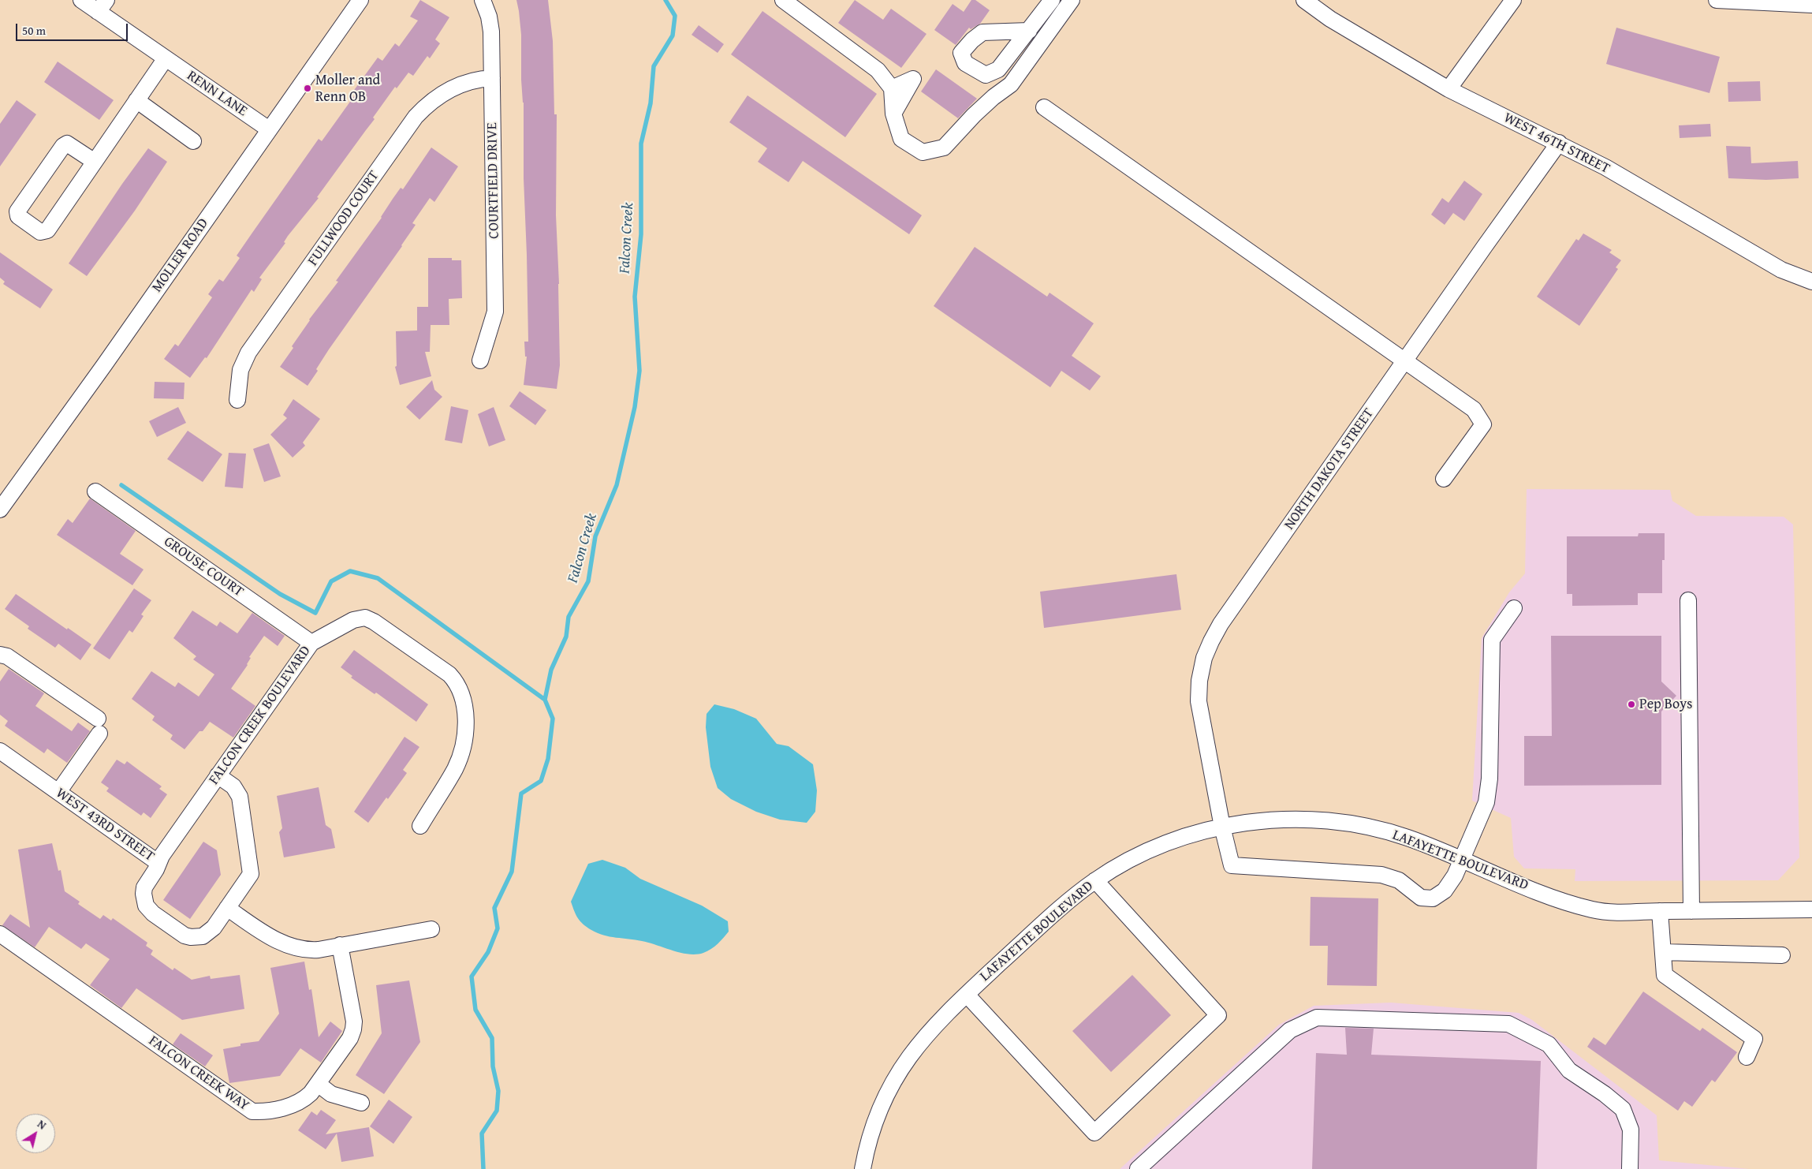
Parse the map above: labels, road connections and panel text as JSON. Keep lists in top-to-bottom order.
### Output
{
  "streets": {
    "street": [
      "RENN LANE",
      "WEST 46TH STREET",
      "COURTFIELD DRIVE",
      "FULLWOOD COURT",
      "MOLLER ROAD",
      "NORTH DAKOTA STREET",
      "GROUSE COURT",
      "FALCON CREEK BOULEVARD",
      "WEST 43RD STREET",
      "LAFAYETTE BOULEVARD",
      "FALCON CREEK WAY"
    ]
  },
  "crossings": [
    ["RENN LANE", "MOLLER ROAD"],
    ["WEST 46TH STREET", "NORTH DAKOTA STREET"],
    ["COURTFIELD DRIVE", "FULLWOOD COURT"],
    ["NORTH DAKOTA STREET", "LAFAYETTE BOULEVARD"],
    ["GROUSE COURT", "FALCON CREEK BOULEVARD"],
    ["FALCON CREEK BOULEVARD", "WEST 43RD STREET"]
  ],
  "water": ["Falcon Creek"],
  "places": ["Moller and Renn OB", "Pep Boys"],
  "scale_bar": "50 m",
  "north": "top right"
}
